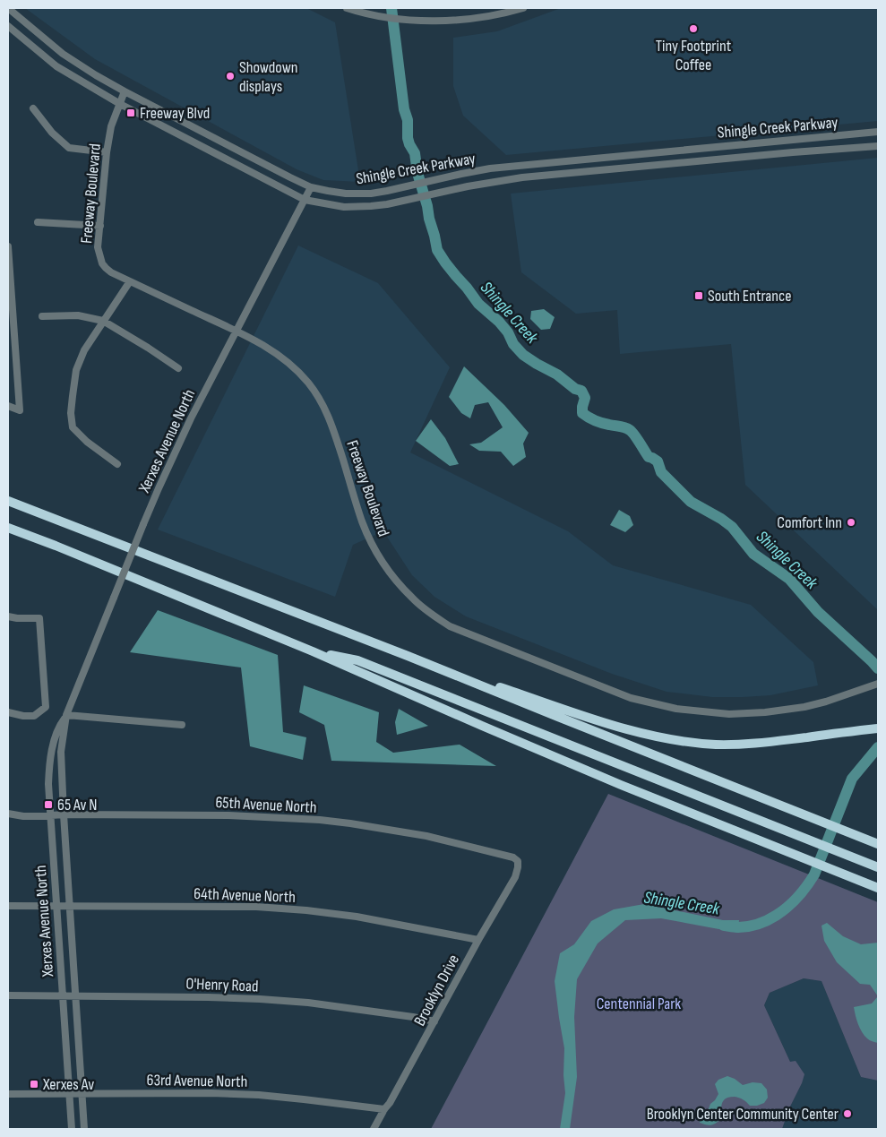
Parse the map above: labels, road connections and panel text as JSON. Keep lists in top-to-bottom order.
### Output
{
  "streets": {
    "street": [
      "Shingle Creek Parkway",
      "Freeway Boulevard",
      "Xerxes Avenue North",
      "65th Avenue North",
      "64th Avenue North",
      "O'Henry Road",
      "Brooklyn Drive",
      "63rd Avenue North"
    ]
  },
  "crossings": [
    ["Shingle Creek Parkway", "Freeway Boulevard"],
    ["Shingle Creek Parkway", "Xerxes Avenue North"],
    ["Freeway Boulevard", "Xerxes Avenue North"],
    ["Xerxes Avenue North", "65th Avenue North"],
    ["Xerxes Avenue North", "64th Avenue North"],
    ["Xerxes Avenue North", "O'Henry Road"],
    ["Xerxes Avenue North", "63rd Avenue North"],
    ["65th Avenue North", "Brooklyn Drive"],
    ["64th Avenue North", "Brooklyn Drive"],
    ["O'Henry Road", "Brooklyn Drive"],
    ["Brooklyn Drive", "63rd Avenue North"]
  ],
  "water": ["Shingle Creek"],
  "parks": ["Centennial Park"],
  "places": {
    "other": [
      "Tiny Footprint Coffee",
      "Showdown displays",
      "Comfort Inn",
      "Brooklyn Center Community Center"
    ],
    "transit": [
      "Freeway Blvd",
      "South Entrance",
      "65 Av N",
      "Xerxes Av"
    ]
  }
}
